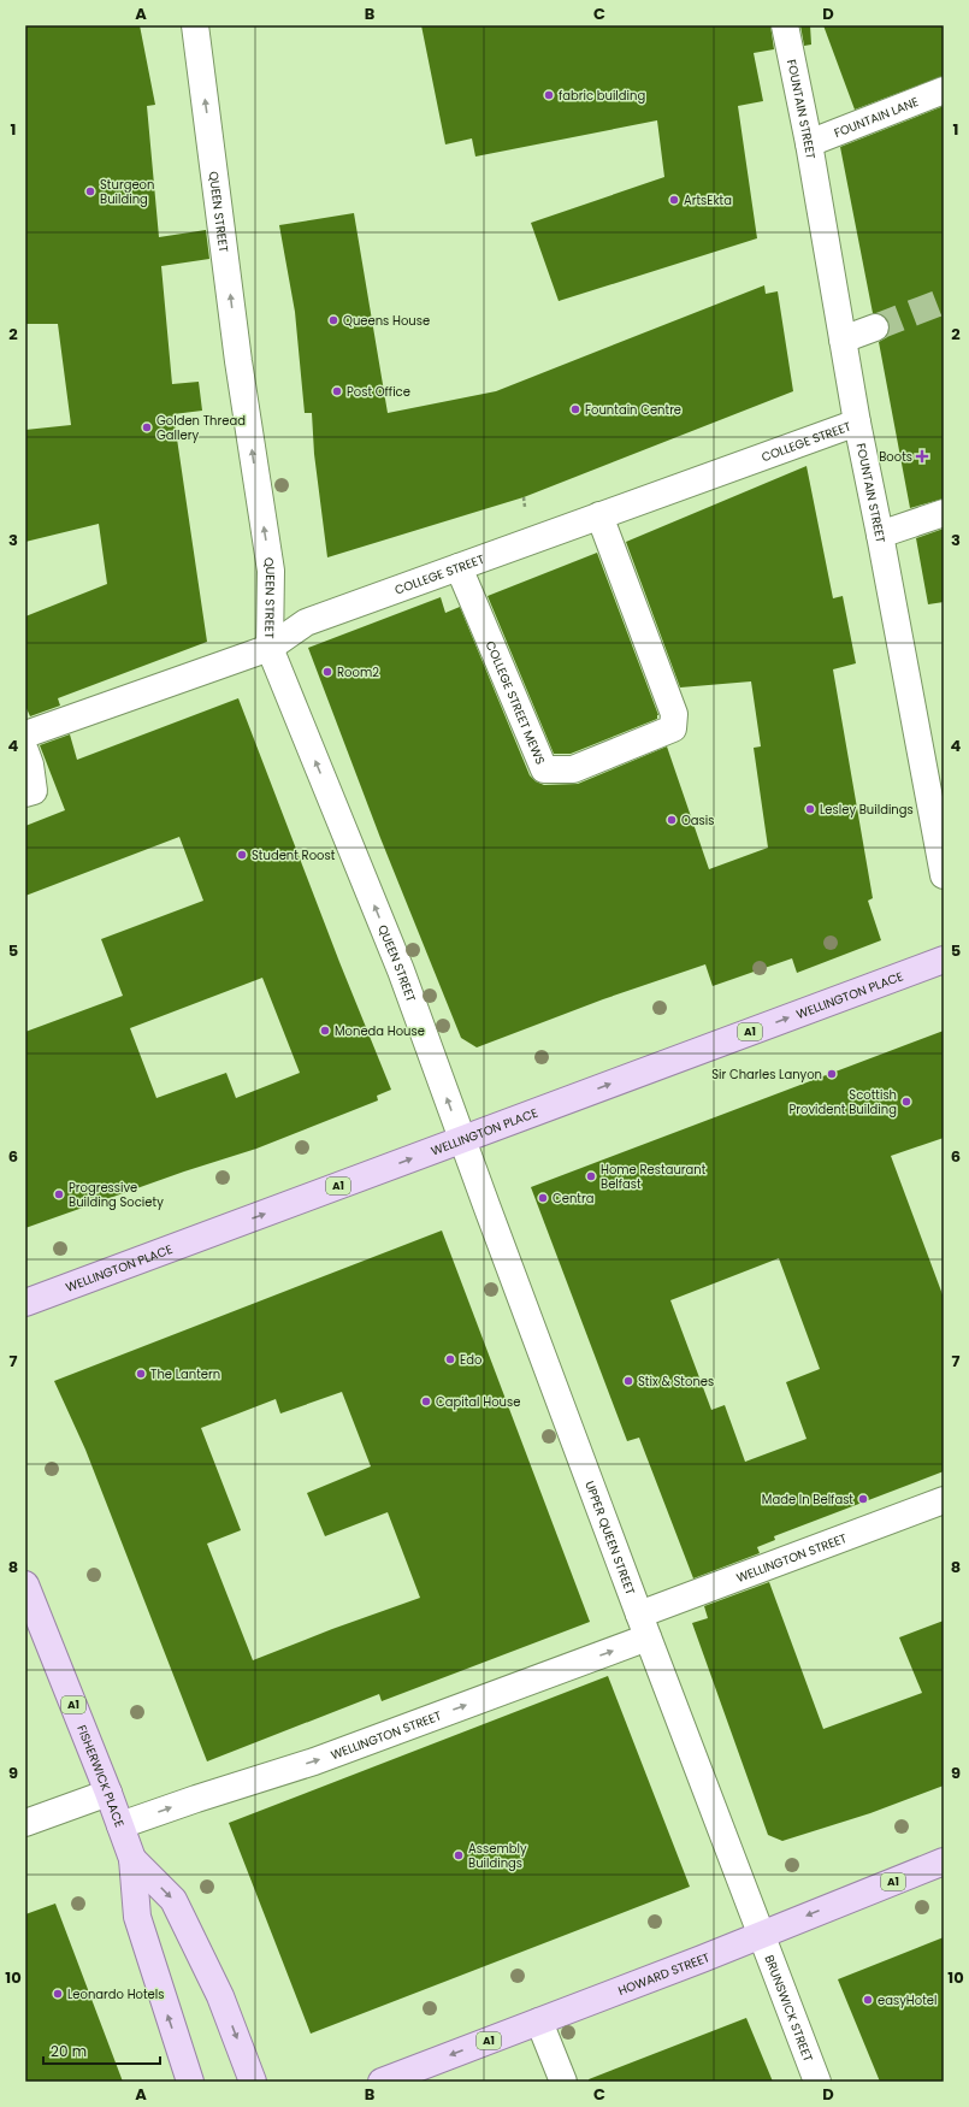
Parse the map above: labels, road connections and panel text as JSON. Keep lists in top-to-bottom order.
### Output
{
  "streets": {
    "main road": [
      "WELLINGTON PLACE",
      "A1",
      "FISHERWICK PLACE",
      "HOWARD STREET"
    ],
    "street": [
      "FOUNTAIN STREET",
      "FOUNTAIN LANE",
      "QUEEN STREET",
      "COLLEGE STREET",
      "COLLEGE STREET MEWS",
      "UPPER QUEEN STREET",
      "WELLINGTON STREET",
      "BRUNSWICK STREET"
    ]
  },
  "crossings": [
    ["FOUNTAIN STREET", "FOUNTAIN LANE"],
    ["FOUNTAIN STREET", "COLLEGE STREET"],
    ["QUEEN STREET", "COLLEGE STREET"],
    ["QUEEN STREET", "WELLINGTON PLACE"],
    ["QUEEN STREET", "UPPER QUEEN STREET"],
    ["COLLEGE STREET", "COLLEGE STREET MEWS"],
    ["WELLINGTON PLACE", "UPPER QUEEN STREET"],
    ["UPPER QUEEN STREET", "WELLINGTON STREET"],
    ["UPPER QUEEN STREET", "HOWARD STREET"],
    ["UPPER QUEEN STREET", "BRUNSWICK STREET"],
    ["WELLINGTON STREET", "FISHERWICK PLACE"],
    ["HOWARD STREET", "BRUNSWICK STREET"]
  ],
  "one_way": [
    "QUEEN STREET",
    "WELLINGTON PLACE",
    "WELLINGTON STREET",
    "HOWARD STREET"
  ],
  "places": {
    "other": [
      "fabric building",
      "Sturgeon Building",
      "ArtsEkta",
      "Queens House",
      "Post Office",
      "Fountain Centre",
      "Golden Thread Gallery",
      "Room2",
      "Lesley Buildings",
      "Oasis",
      "Student Roost",
      "Moneda House",
      "Sir Charles Lanyon",
      "Scottish Provident Building",
      "Home Restaurant Belfast",
      "Progressive Building Society",
      "Centra",
      "Edo",
      "The Lantern",
      "Stix & Stones",
      "Capital House",
      "Made In Belfast",
      "Assembly Buildings",
      "Leonardo Hotels",
      "easyHotel"
    ],
    "health": ["Boots"]
  },
  "scale_bar": "20 m",
  "grid": {
    "columns": [
      "A",
      "B",
      "C",
      "D"
    ],
    "rows": [
      "1",
      "2",
      "3",
      "4",
      "5",
      "6",
      "7",
      "8",
      "9",
      "10"
    ]
  }
}
